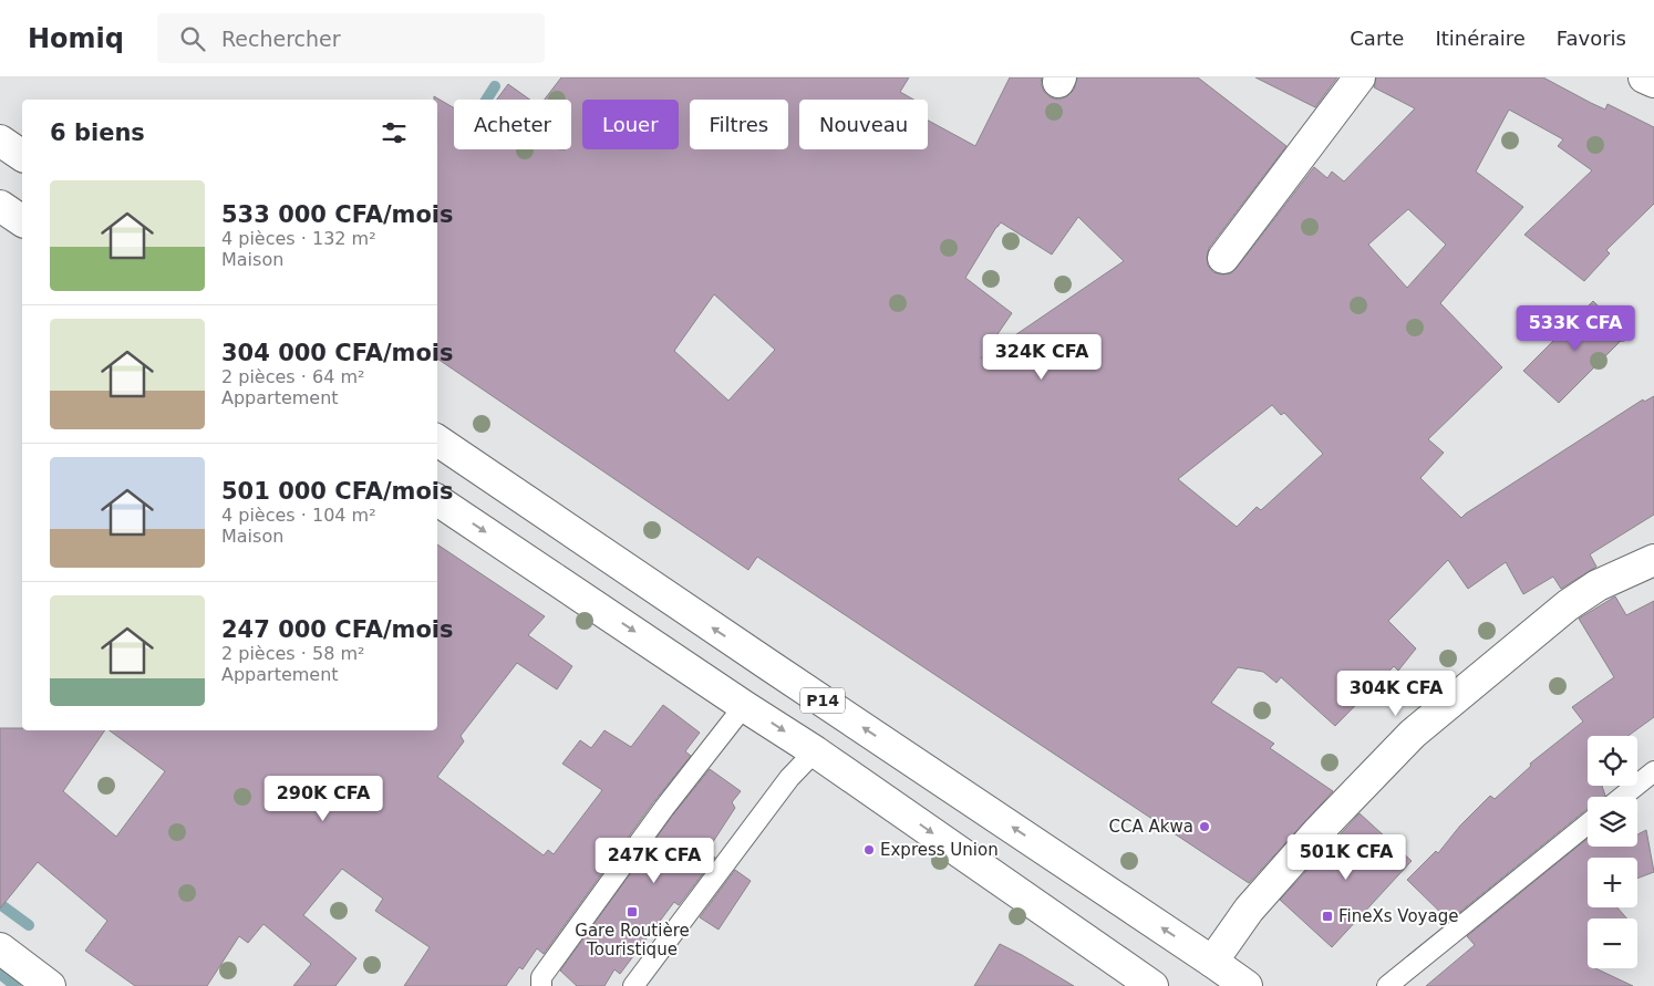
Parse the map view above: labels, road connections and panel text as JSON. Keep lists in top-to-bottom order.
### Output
{
  "streets": {
    "main road": ["P14"]
  },
  "places": {
    "other": ["CCA Akwa", "Express Union"],
    "transit": ["Gare Routière Touristique", "FineXs Voyage"]
  },
  "page": {
    "header": "Homiq",
    "search": "Rechercher",
    "nav": ["Carte", "Itinéraire", "Favoris"],
    "chip": [
      "Acheter",
      "Louer",
      "Filtres",
      "Nouveau"
    ],
    "heading": "6 biens",
    "list": [
      {
        "name": "533 000 CFA/mois",
        "note": "4 pièces · 132 m² · Maison"
      },
      {
        "name": "304 000 CFA/mois",
        "note": "2 pièces · 64 m² · Appartement"
      },
      {
        "name": "501 000 CFA/mois",
        "note": "4 pièces · 104 m² · Maison"
      },
      {
        "name": "247 000 CFA/mois",
        "note": "2 pièces · 58 m² · Appartement"
      }
    ],
    "price": [
      "533K CFA",
      "324K CFA",
      "304K CFA",
      "290K CFA",
      "501K CFA",
      "247K CFA"
    ],
    "map_buttons": ["+", "−"]
  }
}
